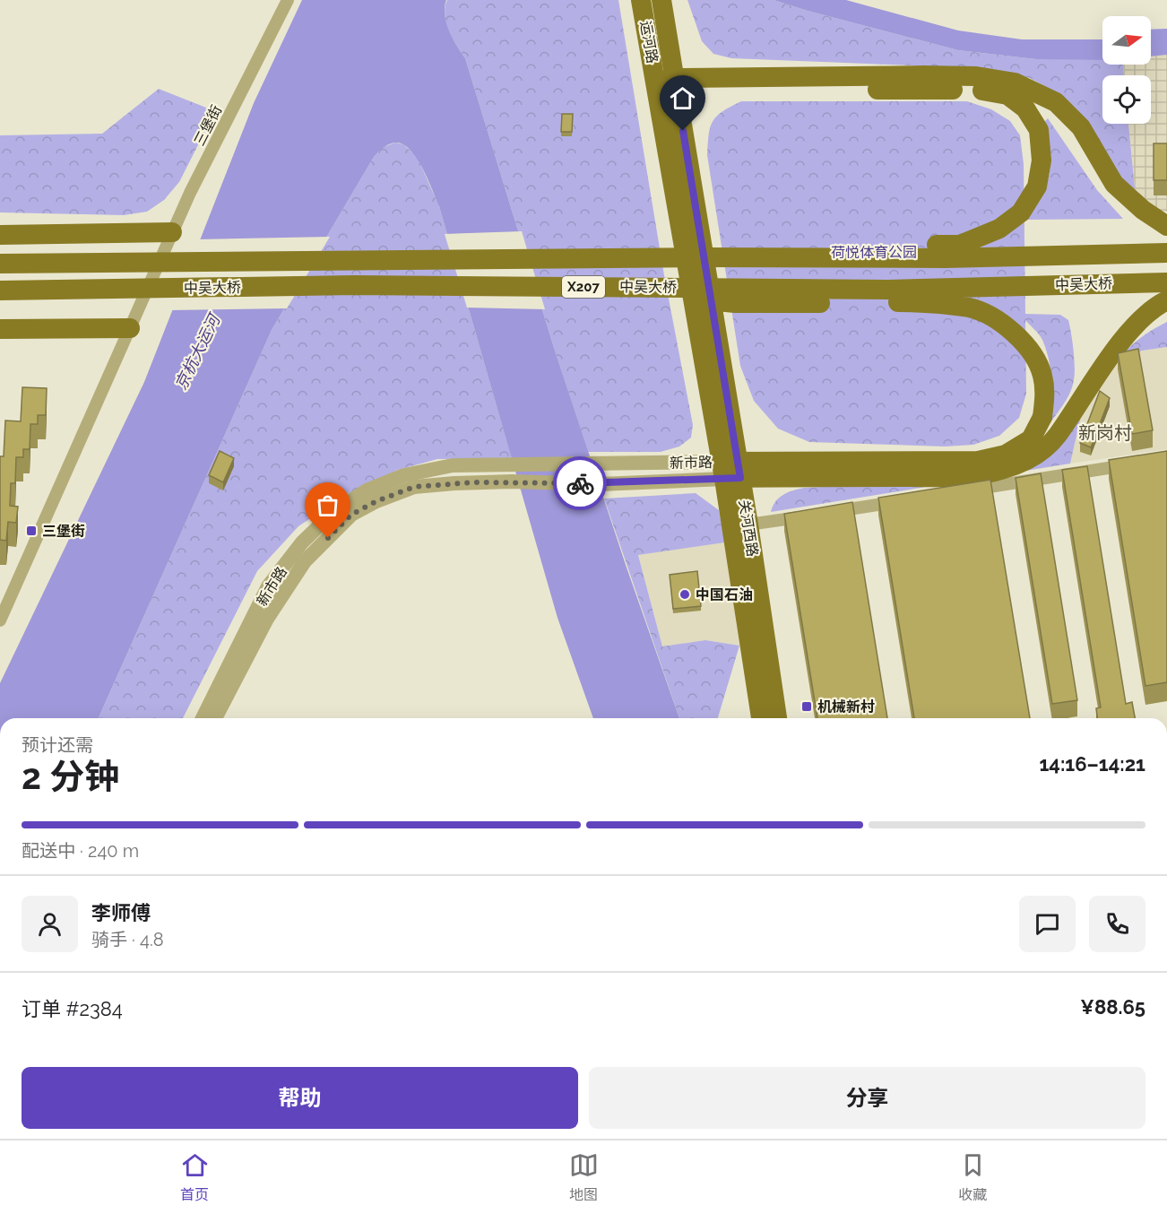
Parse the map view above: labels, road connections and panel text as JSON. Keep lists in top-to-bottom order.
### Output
{
  "streets": {
    "main road": [
      "运河路",
      "中吴大桥",
      "X207",
      "关河西路"
    ],
    "street": ["三堡街", "新市路"]
  },
  "crossings": [
    ["运河路", "关河西路"],
    ["新市路", "关河西路"]
  ],
  "districts": ["新岗村"],
  "water": ["京杭大运河"],
  "parks": ["荷悦体育公园"],
  "places": {
    "transit": ["三堡街", "机械新村"],
    "other": ["中国石油"]
  },
  "north": "right",
  "page": {
    "heading": ["2 分钟", "预计还需", "14:16–14:21"],
    "panel": [
      "李师傅",
      "骑手 · 4.8",
      "订单 #2384",
      "¥88.65"
    ],
    "bar": "配送中 · 240 m",
    "buttons": ["帮助", "分享"],
    "tabs": ["首页", "地图", "收藏"]
  }
}
